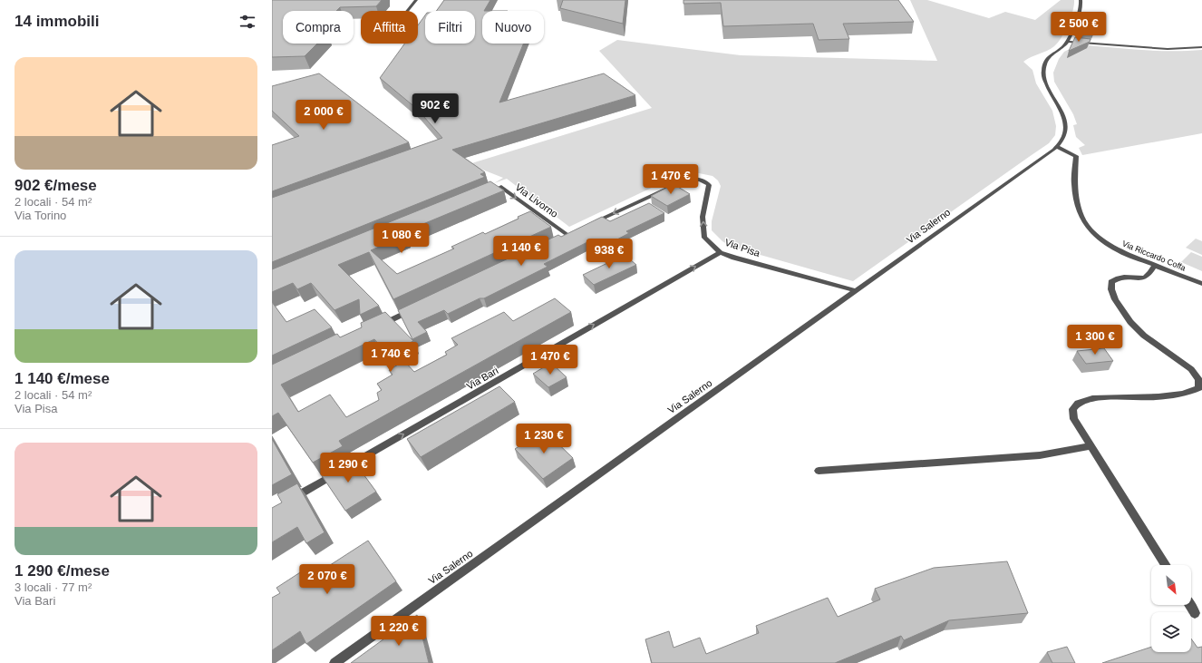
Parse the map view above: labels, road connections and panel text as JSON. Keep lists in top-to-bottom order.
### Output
{
  "streets": {
    "street": [
      "Via Livorno",
      "Via Salerno",
      "Via Pisa",
      "Via Riccardo Coffa",
      "Via Bari"
    ]
  },
  "crossings": [
    ["Via Salerno", "Via Pisa"],
    ["Via Salerno", "Via Riccardo Coffa"],
    ["Via Pisa", "Via Bari"]
  ],
  "one_way": ["Via Livorno", "Via Bari"],
  "north": "bottom right",
  "page": {
    "heading": "14 immobili",
    "chip": [
      "Compra",
      "Affitta",
      "Filtri",
      "Nuovo"
    ],
    "price": [
      "2 500 €",
      "902 €",
      "2 000 €",
      "1 470 €",
      "1 080 €",
      "1 140 €",
      "938 €",
      "1 300 €",
      "1 740 €",
      "1 470 €",
      "1 230 €",
      "1 290 €",
      "2 070 €",
      "1 220 €"
    ],
    "list": [
      {
        "name": "902 €/mese",
        "note": "2 locali · 54 m² · Via Torino"
      },
      {
        "name": "1 140 €/mese",
        "note": "2 locali · 54 m² · Via Pisa"
      },
      {
        "name": "1 290 €/mese",
        "note": "3 locali · 77 m² · Via Bari"
      }
    ]
  }
}
